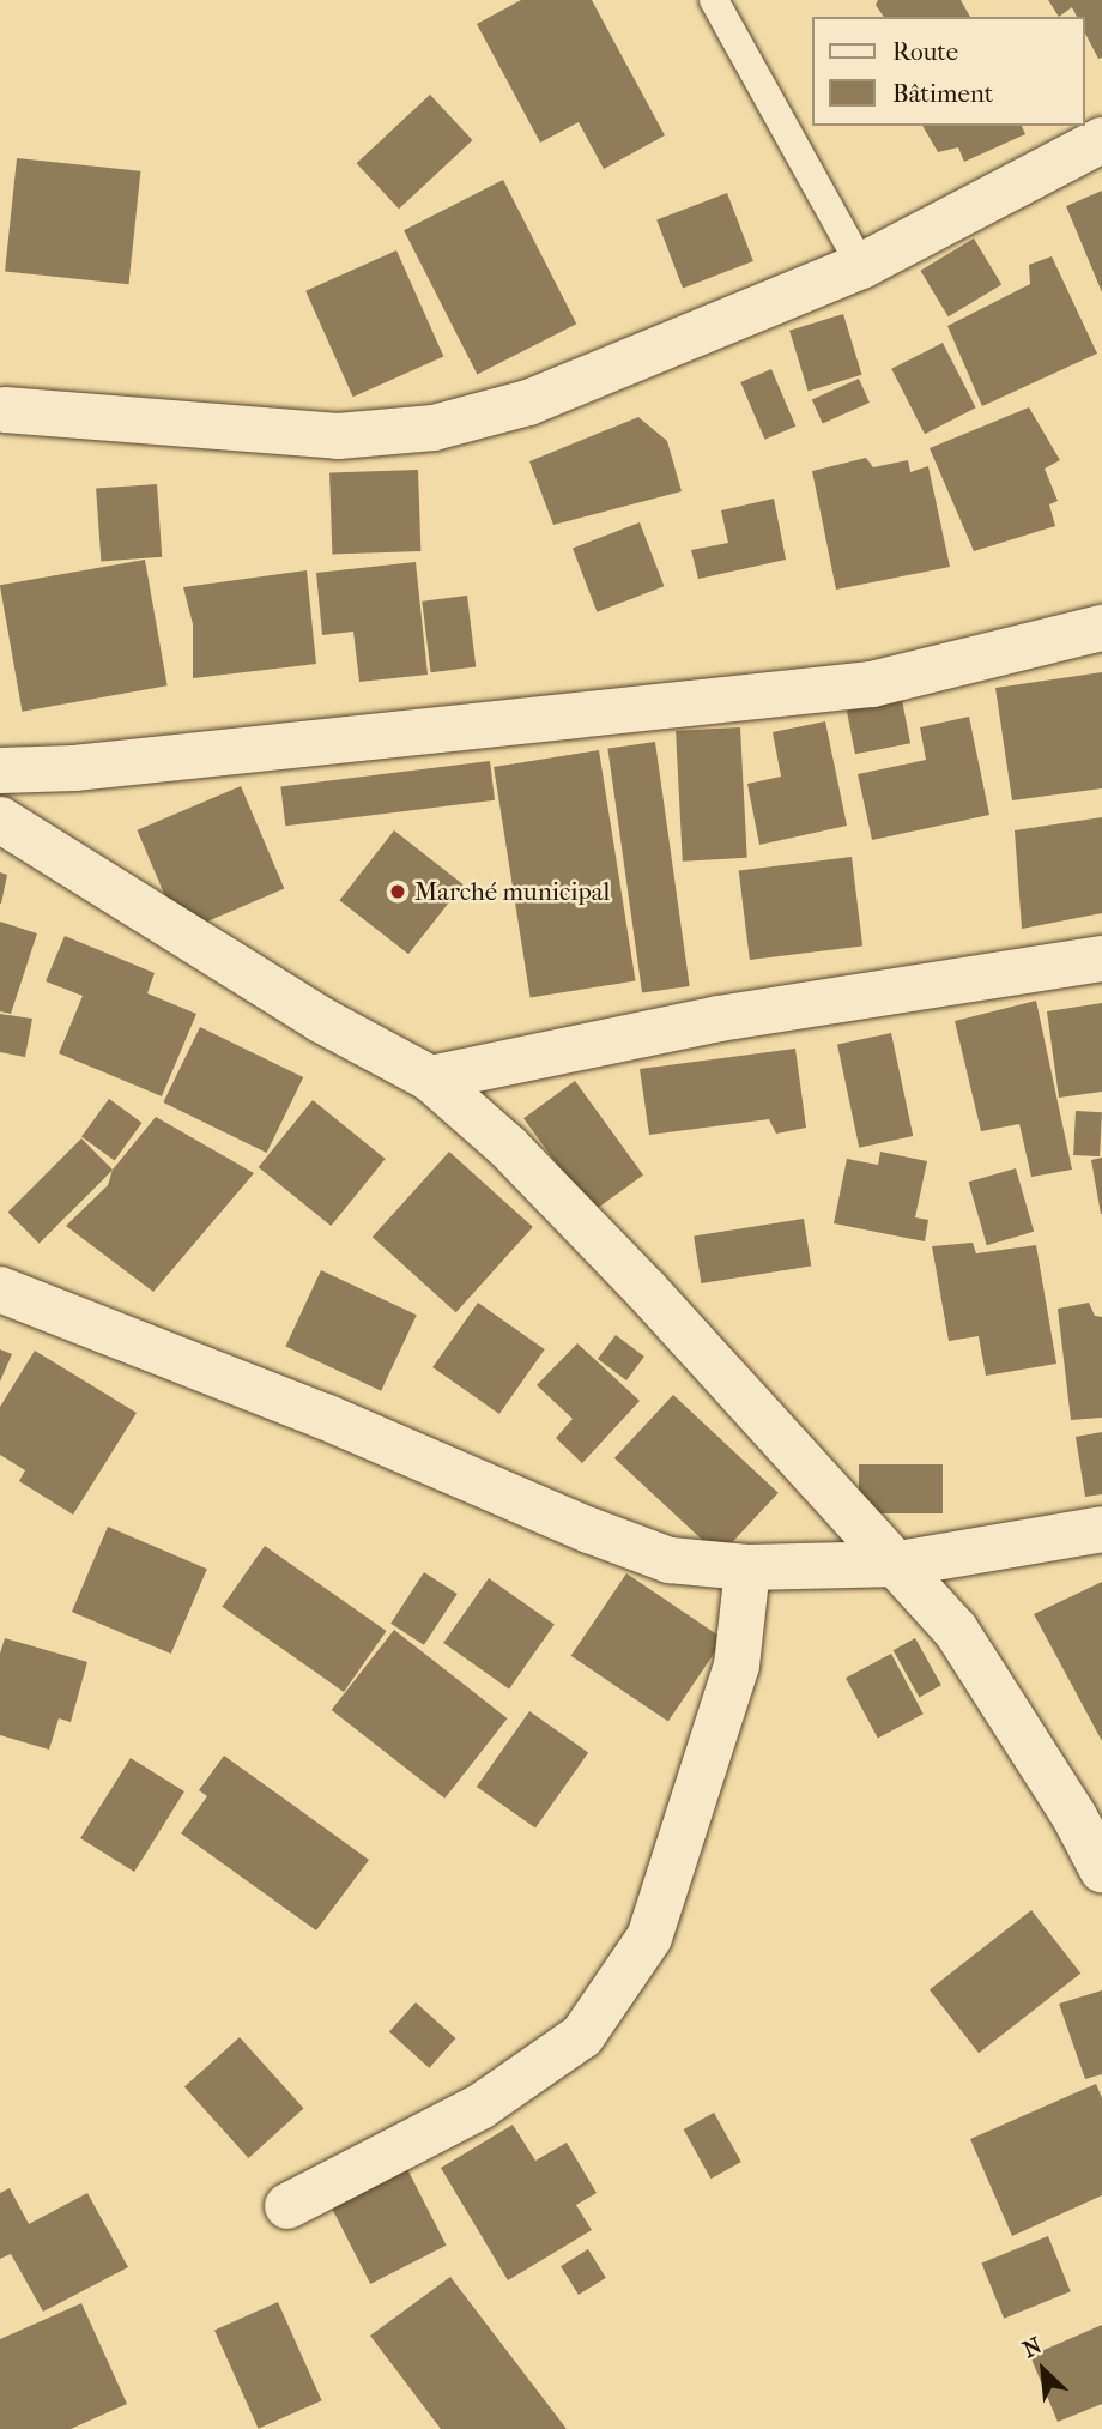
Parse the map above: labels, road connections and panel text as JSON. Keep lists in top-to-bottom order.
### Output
{
  "places": ["Marché municipal"],
  "legend": ["Route", "Bâtiment"],
  "north": "top left"
}
